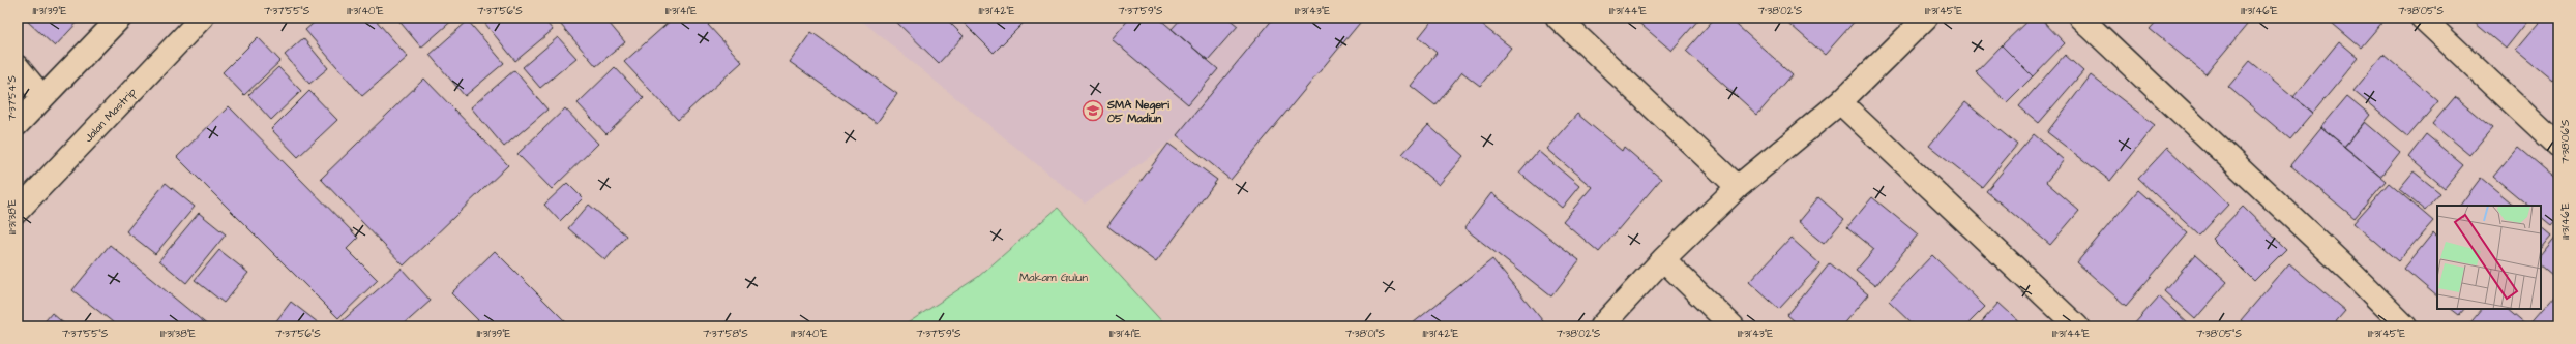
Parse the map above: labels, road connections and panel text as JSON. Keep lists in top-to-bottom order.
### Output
{
  "streets": {
    "street": ["Jalan Mastrip"]
  },
  "parks": ["Makam Gulun"],
  "places": {
    "school or university": ["SMA Negeri 05 Madiun"]
  },
  "coordinates": [
    "111°31'39\"E",
    "7°37'55\"S",
    "111°31'40\"E",
    "7°37'56\"S",
    "111°31'41\"E",
    "111°31'42\"E",
    "7°37'59\"S",
    "111°31'43\"E",
    "111°31'44\"E",
    "7°38'02\"S",
    "111°31'45\"E",
    "111°31'46\"E",
    "7°38'05\"S",
    "7°37'54\"S",
    "7°38'06\"S",
    "111°31'38\"E",
    "7°37'58\"S",
    "7°38'01\"S"
  ]
}
